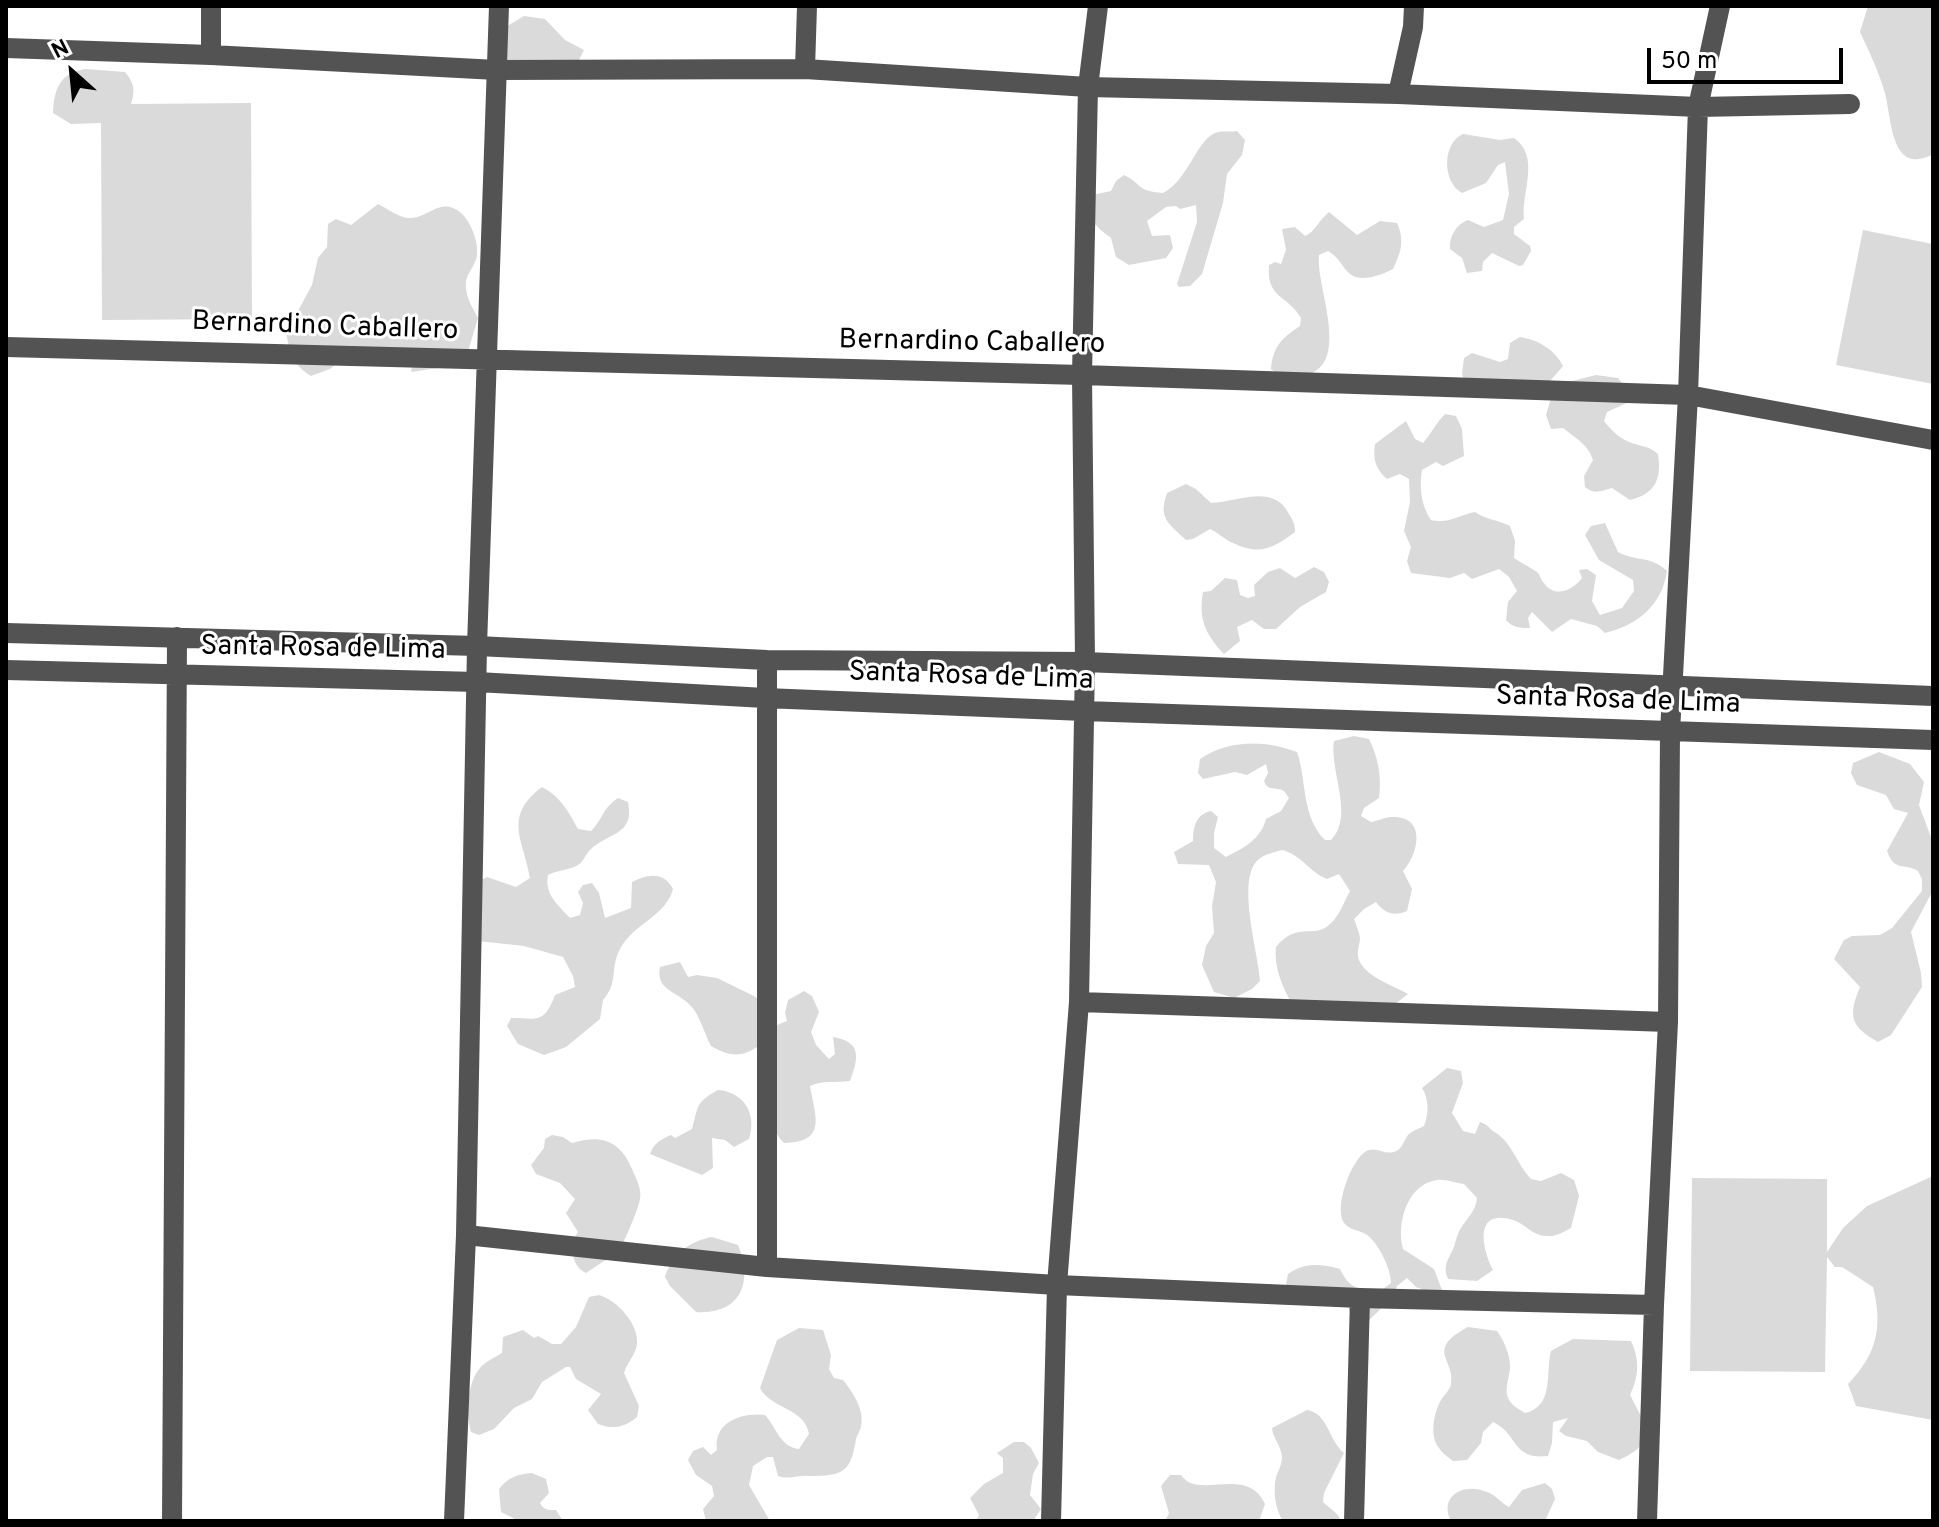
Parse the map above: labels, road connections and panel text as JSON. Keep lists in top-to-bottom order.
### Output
{
  "streets": {
    "street": ["Bernardino Caballero", "Santa Rosa de Lima"]
  },
  "scale_bar": "50 m",
  "north": "top left"
}
